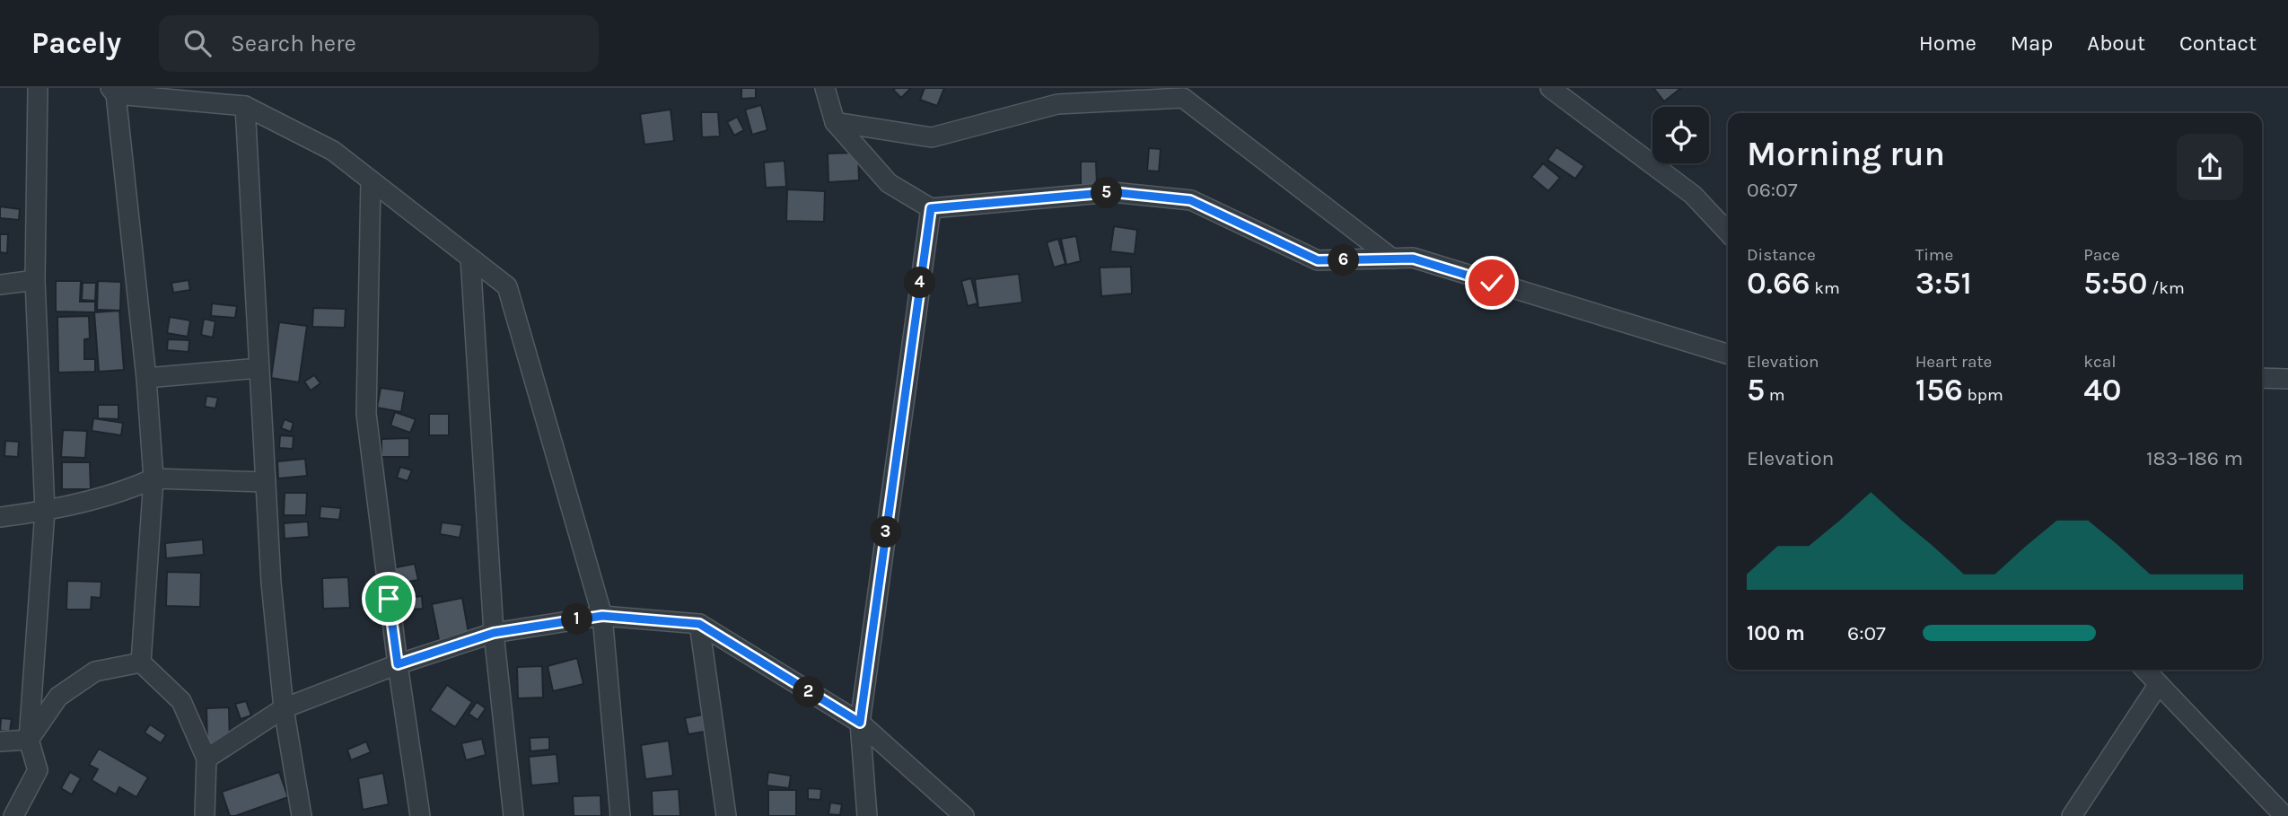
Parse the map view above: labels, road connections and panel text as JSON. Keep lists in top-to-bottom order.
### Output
{
  "page": {
    "header": "Pacely",
    "search": "Search here",
    "nav": [
      "Home",
      "Map",
      "About",
      "Contact"
    ],
    "heading": ["Morning run", "06:07"],
    "pins": [
      "5",
      "6",
      "4",
      "3",
      "1",
      "2"
    ],
    "stats": [
      ["Distance", "0.66 km"],
      ["Time", "3:51"],
      ["Pace", "5:50 /km"],
      ["Elevation", "5 m"],
      ["Heart rate", "156 bpm"],
      ["kcal", "40"]
    ],
    "chart": ["Elevation", "183–186 m"],
    "list": [
      {
        "name": "100 m",
        "note": "6:07"
      }
    ]
  }
}
